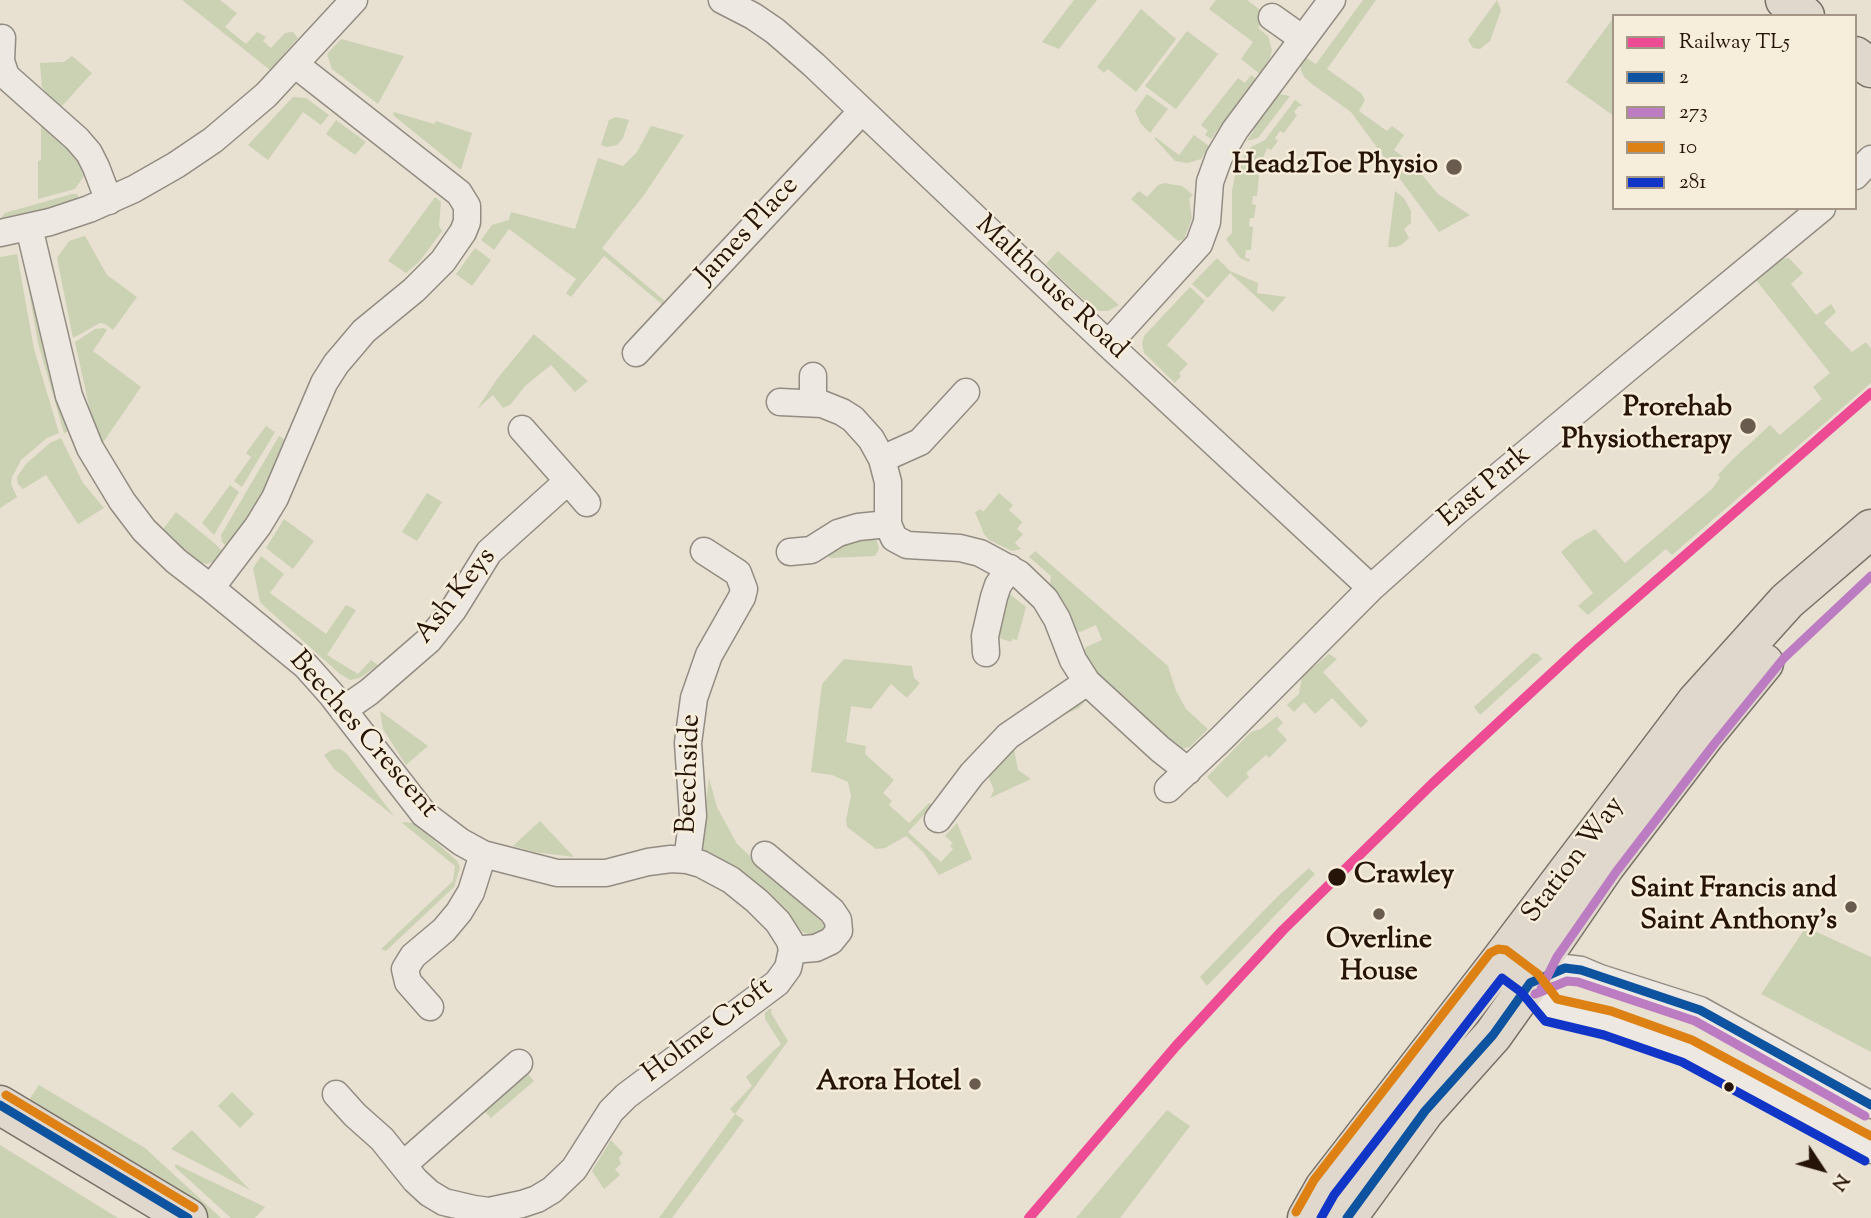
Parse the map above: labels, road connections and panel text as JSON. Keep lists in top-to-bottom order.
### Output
{
  "streets": {
    "main road": ["Station Way"],
    "street": [
      "James Place",
      "Malthouse Road",
      "East Park",
      "Ash Keys",
      "Beeches Crescent",
      "Beechside",
      "Holme Croft"
    ]
  },
  "crossings": [
    ["James Place", "Malthouse Road"],
    ["Malthouse Road", "East Park"],
    ["Ash Keys", "Beeches Crescent"],
    ["Beeches Crescent", "Holme Croft"],
    ["Beechside", "Holme Croft"]
  ],
  "places": [
    "Head2Toe Physio",
    "Prorehab Physiotherapy",
    "Crawley",
    "Saint Francis and Saint Anthony's",
    "Overline House",
    "Arora Hotel"
  ],
  "lines": [
    "rail line TL5",
    "transit line 273",
    "transit line 10",
    "transit line 2",
    "transit line 281"
  ],
  "legend": [
    "Railway TL5",
    "2",
    "273",
    "10",
    "281"
  ],
  "north": "bottom right"
}
